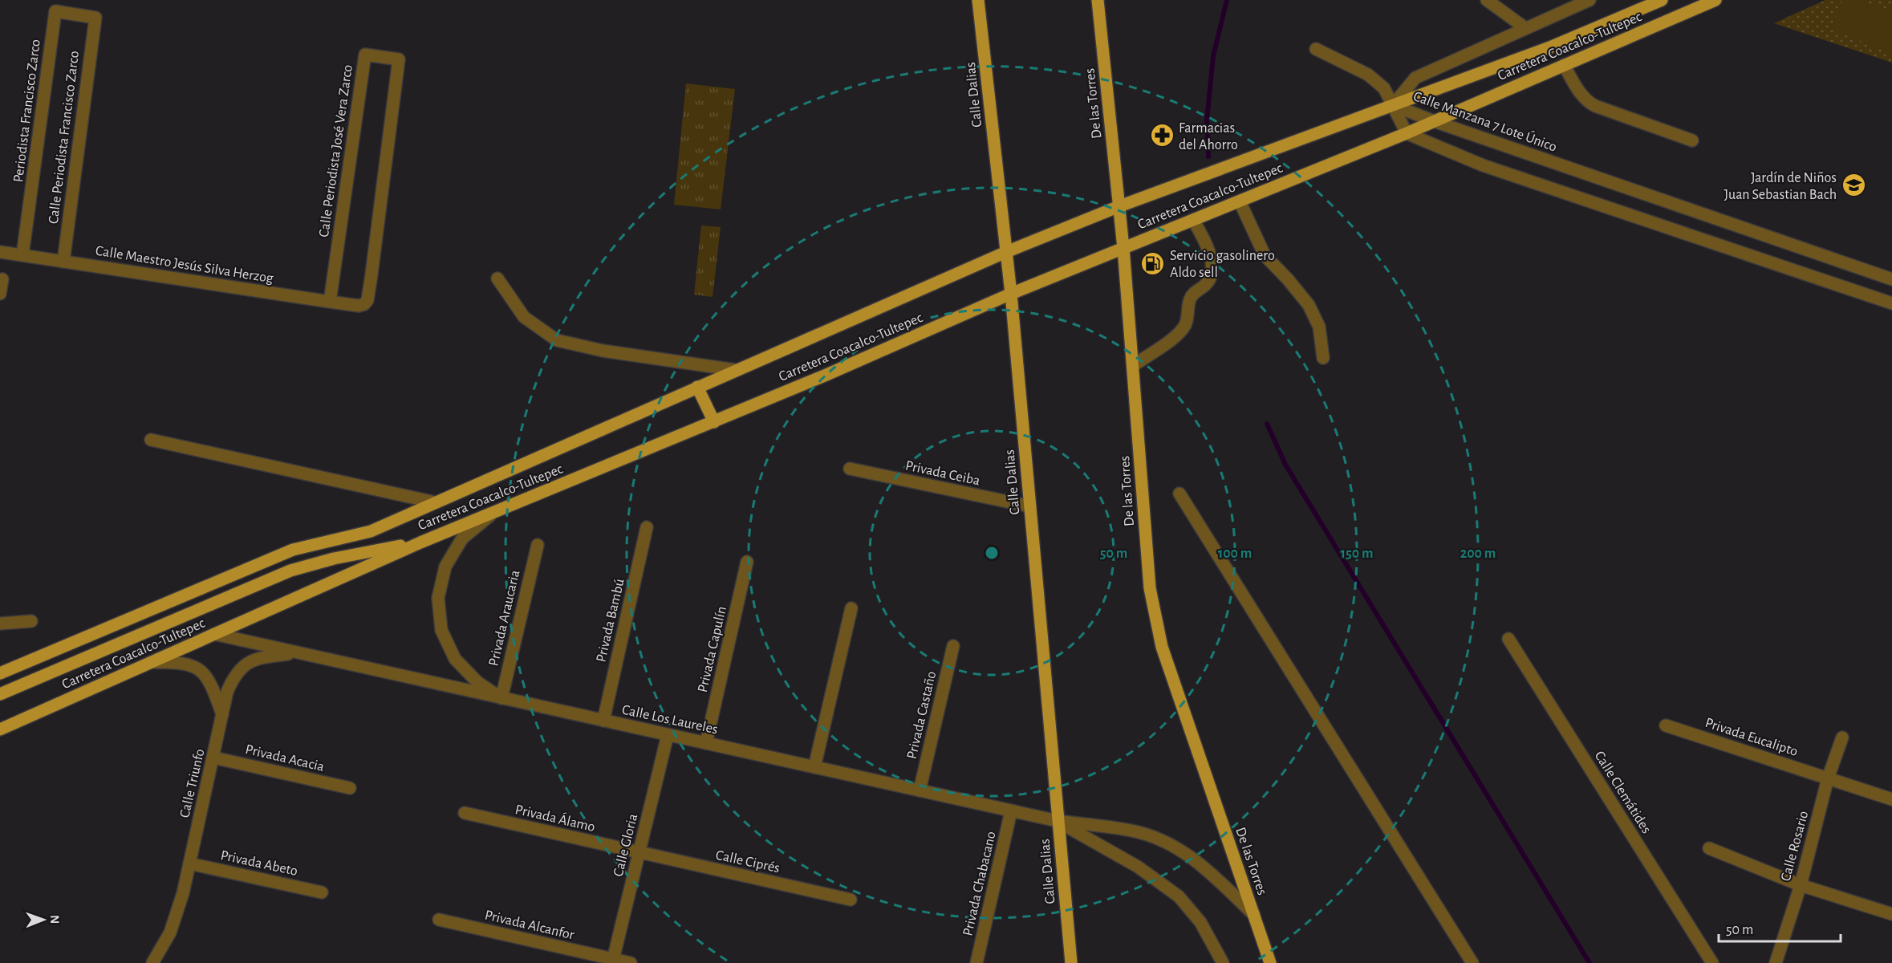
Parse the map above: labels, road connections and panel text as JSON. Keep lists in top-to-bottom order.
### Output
{
  "streets": {
    "main road": ["Carretera Coacalco-Tultepec", "Calle Dalias", "De las Torres"],
    "street": [
      "Periodista Francisco Zarco",
      "Calle Manzana 7 Lote Único",
      "Calle Periodista Francisco Zarco",
      "Calle Periodista José Vera Zarco",
      "Calle Maestro Jesús Silva Herzog",
      "Privada Ceiba",
      "Privada Araucaria",
      "Privada Bambú",
      "Privada Capulín",
      "Privada Castaño",
      "Calle Los Laureles",
      "Privada Eucalipto",
      "Privada Acacia",
      "Calle Triunfo",
      "Calle Clemátides",
      "Privada Álamo",
      "Calle Gloria",
      "Calle Rosario",
      "Calle Ciprés",
      "Privada Abeto",
      "Privada Chabacano",
      "Privada Alcanfor"
    ]
  },
  "crossings": [
    ["Carretera Coacalco-Tultepec", "Calle Dalias"],
    ["Carretera Coacalco-Tultepec", "De las Torres"],
    ["Carretera Coacalco-Tultepec", "Calle Manzana 7 Lote Único"],
    ["Carretera Coacalco-Tultepec", "Calle Los Laureles"],
    ["Carretera Coacalco-Tultepec", "Calle Triunfo"],
    ["Calle Dalias", "Privada Ceiba"],
    ["Calle Dalias", "Calle Los Laureles"],
    ["Periodista Francisco Zarco", "Calle Periodista Francisco Zarco"],
    ["Periodista Francisco Zarco", "Calle Maestro Jesús Silva Herzog"],
    ["Calle Periodista Francisco Zarco", "Calle Maestro Jesús Silva Herzog"],
    ["Calle Periodista José Vera Zarco", "Calle Maestro Jesús Silva Herzog"],
    ["Privada Araucaria", "Calle Los Laureles"],
    ["Privada Araucaria", "Calle Triunfo"],
    ["Privada Bambú", "Calle Los Laureles"],
    ["Privada Capulín", "Calle Los Laureles"],
    ["Privada Castaño", "Calle Los Laureles"],
    ["Calle Los Laureles", "Calle Triunfo"],
    ["Calle Los Laureles", "Calle Gloria"],
    ["Calle Los Laureles", "Privada Chabacano"],
    ["Privada Eucalipto", "Calle Rosario"],
    ["Privada Acacia", "Calle Triunfo"],
    ["Calle Triunfo", "Privada Abeto"],
    ["Privada Álamo", "Calle Gloria"],
    ["Privada Álamo", "Calle Ciprés"],
    ["Calle Gloria", "Calle Ciprés"],
    ["Calle Gloria", "Privada Alcanfor"]
  ],
  "places": {
    "pharmacy": ["Farmacias del Ahorro"],
    "school or university": ["Jardín de Niños Juan Sebastian Bach"],
    "fuel station": ["Servicio gasolinero Aldo sell"]
  },
  "scale_bar": "50 m",
  "north": "right",
  "rings": [
    "50 m",
    "100 m",
    "150 m",
    "200 m"
  ]
}
